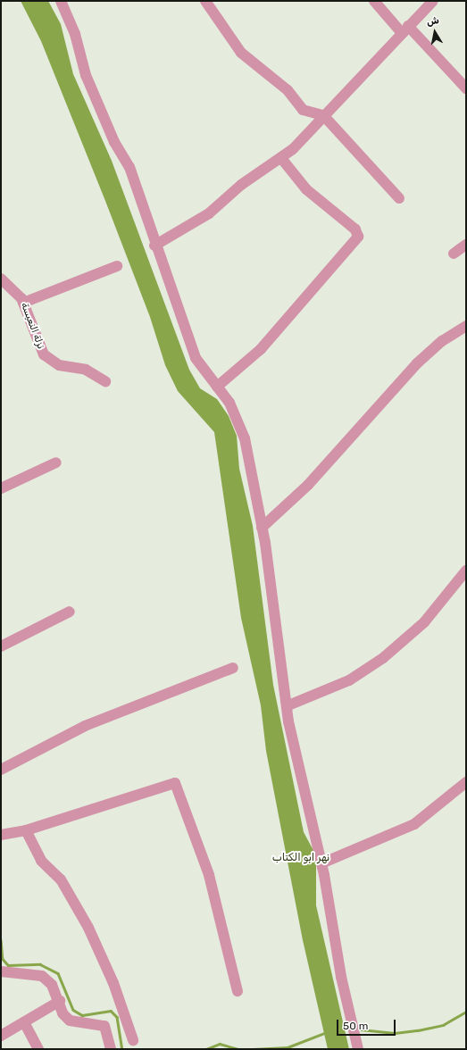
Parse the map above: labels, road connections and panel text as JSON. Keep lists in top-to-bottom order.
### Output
{
  "streets": {
    "street": ["نزلة النعيسة"]
  },
  "water": ["نهر ابو الكتاب"],
  "scale_bar": "50 m",
  "north": "top"
}
